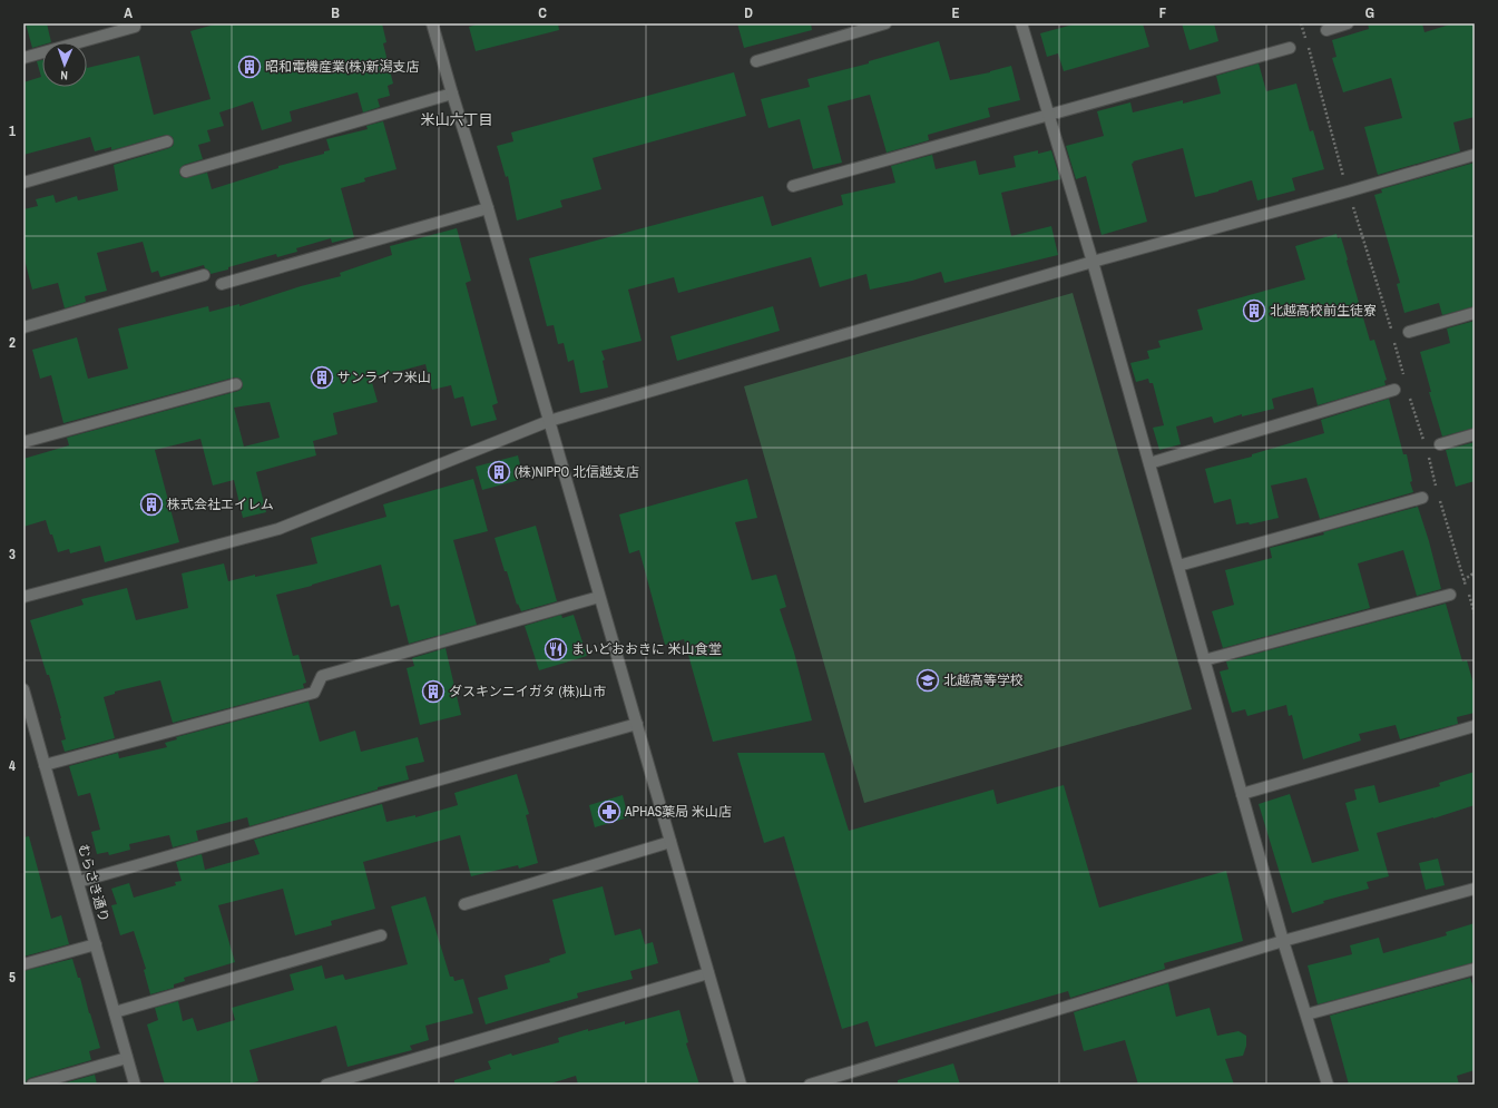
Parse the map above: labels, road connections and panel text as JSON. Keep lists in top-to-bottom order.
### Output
{
  "streets": {
    "street": ["むらさき通り"]
  },
  "districts": ["米山六丁目"],
  "places": {
    "building": [
      "昭和電機産業(株)新潟支店",
      "北越高校前生徒寮",
      "サンライフ米山",
      "(株)NIPPO 北信越支店",
      "株式会社エイレム",
      "ダスキンニイガタ (株)山市"
    ],
    "restaurant": ["まいどおおきに 米山食堂"],
    "school or university": ["北越高等学校"],
    "pharmacy": ["APHAS薬局 米山店"]
  },
  "north": "bottom",
  "grid": {
    "columns": [
      "A",
      "B",
      "C",
      "D",
      "E",
      "F",
      "G"
    ],
    "rows": [
      "1",
      "2",
      "3",
      "4",
      "5"
    ]
  }
}
